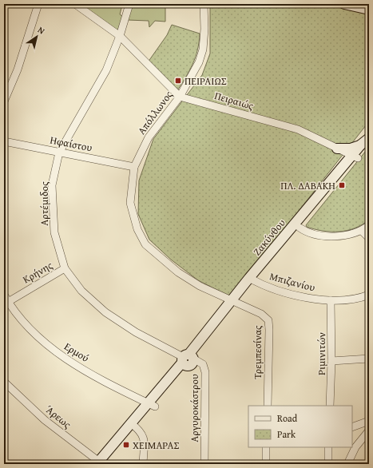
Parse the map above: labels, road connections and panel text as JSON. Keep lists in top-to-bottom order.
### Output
{
  "streets": {
    "street": [
      "Πειραιώς",
      "Απόλλωνος",
      "Ηφαίστου",
      "Αρτέμιδος",
      "Ζακύνθου",
      "Κρήνης",
      "Μπιζανίου",
      "Ερμού",
      "Τρεμπεσίνας",
      "Ριμινιτών",
      "Αργυροκάστρου",
      "Άρεως"
    ]
  },
  "crossings": [
    ["Πειραιώς", "Απόλλωνος"],
    ["Πειραιώς", "Αρτέμιδος"],
    ["Πειραιώς", "Ζακύνθου"],
    ["Απόλλωνος", "Ηφαίστου"],
    ["Απόλλωνος", "Ζακύνθου"],
    ["Απόλλωνος", "Τρεμπεσίνας"],
    ["Ηφαίστου", "Αρτέμιδος"],
    ["Αρτέμιδος", "Ζακύνθου"],
    ["Αρτέμιδος", "Κρήνης"],
    ["Αρτέμιδος", "Αργυροκάστρου"],
    ["Ζακύνθου", "Μπιζανίου"],
    ["Ζακύνθου", "Ερμού"],
    ["Ζακύνθου", "Τρεμπεσίνας"],
    ["Ζακύνθου", "Αργυροκάστρου"],
    ["Ζακύνθου", "Άρεως"],
    ["Κρήνης", "Ερμού"],
    ["Μπιζανίου", "Ριμινιτών"]
  ],
  "places": {
    "transit": ["ΠΕΙΡΑΙΩΣ", "ΠΛ. ΔΑΒΑΚΗ", "ΧΕΙΜΑΡΑΣ"]
  },
  "legend": ["Road", "Park"],
  "north": "top right"
}
